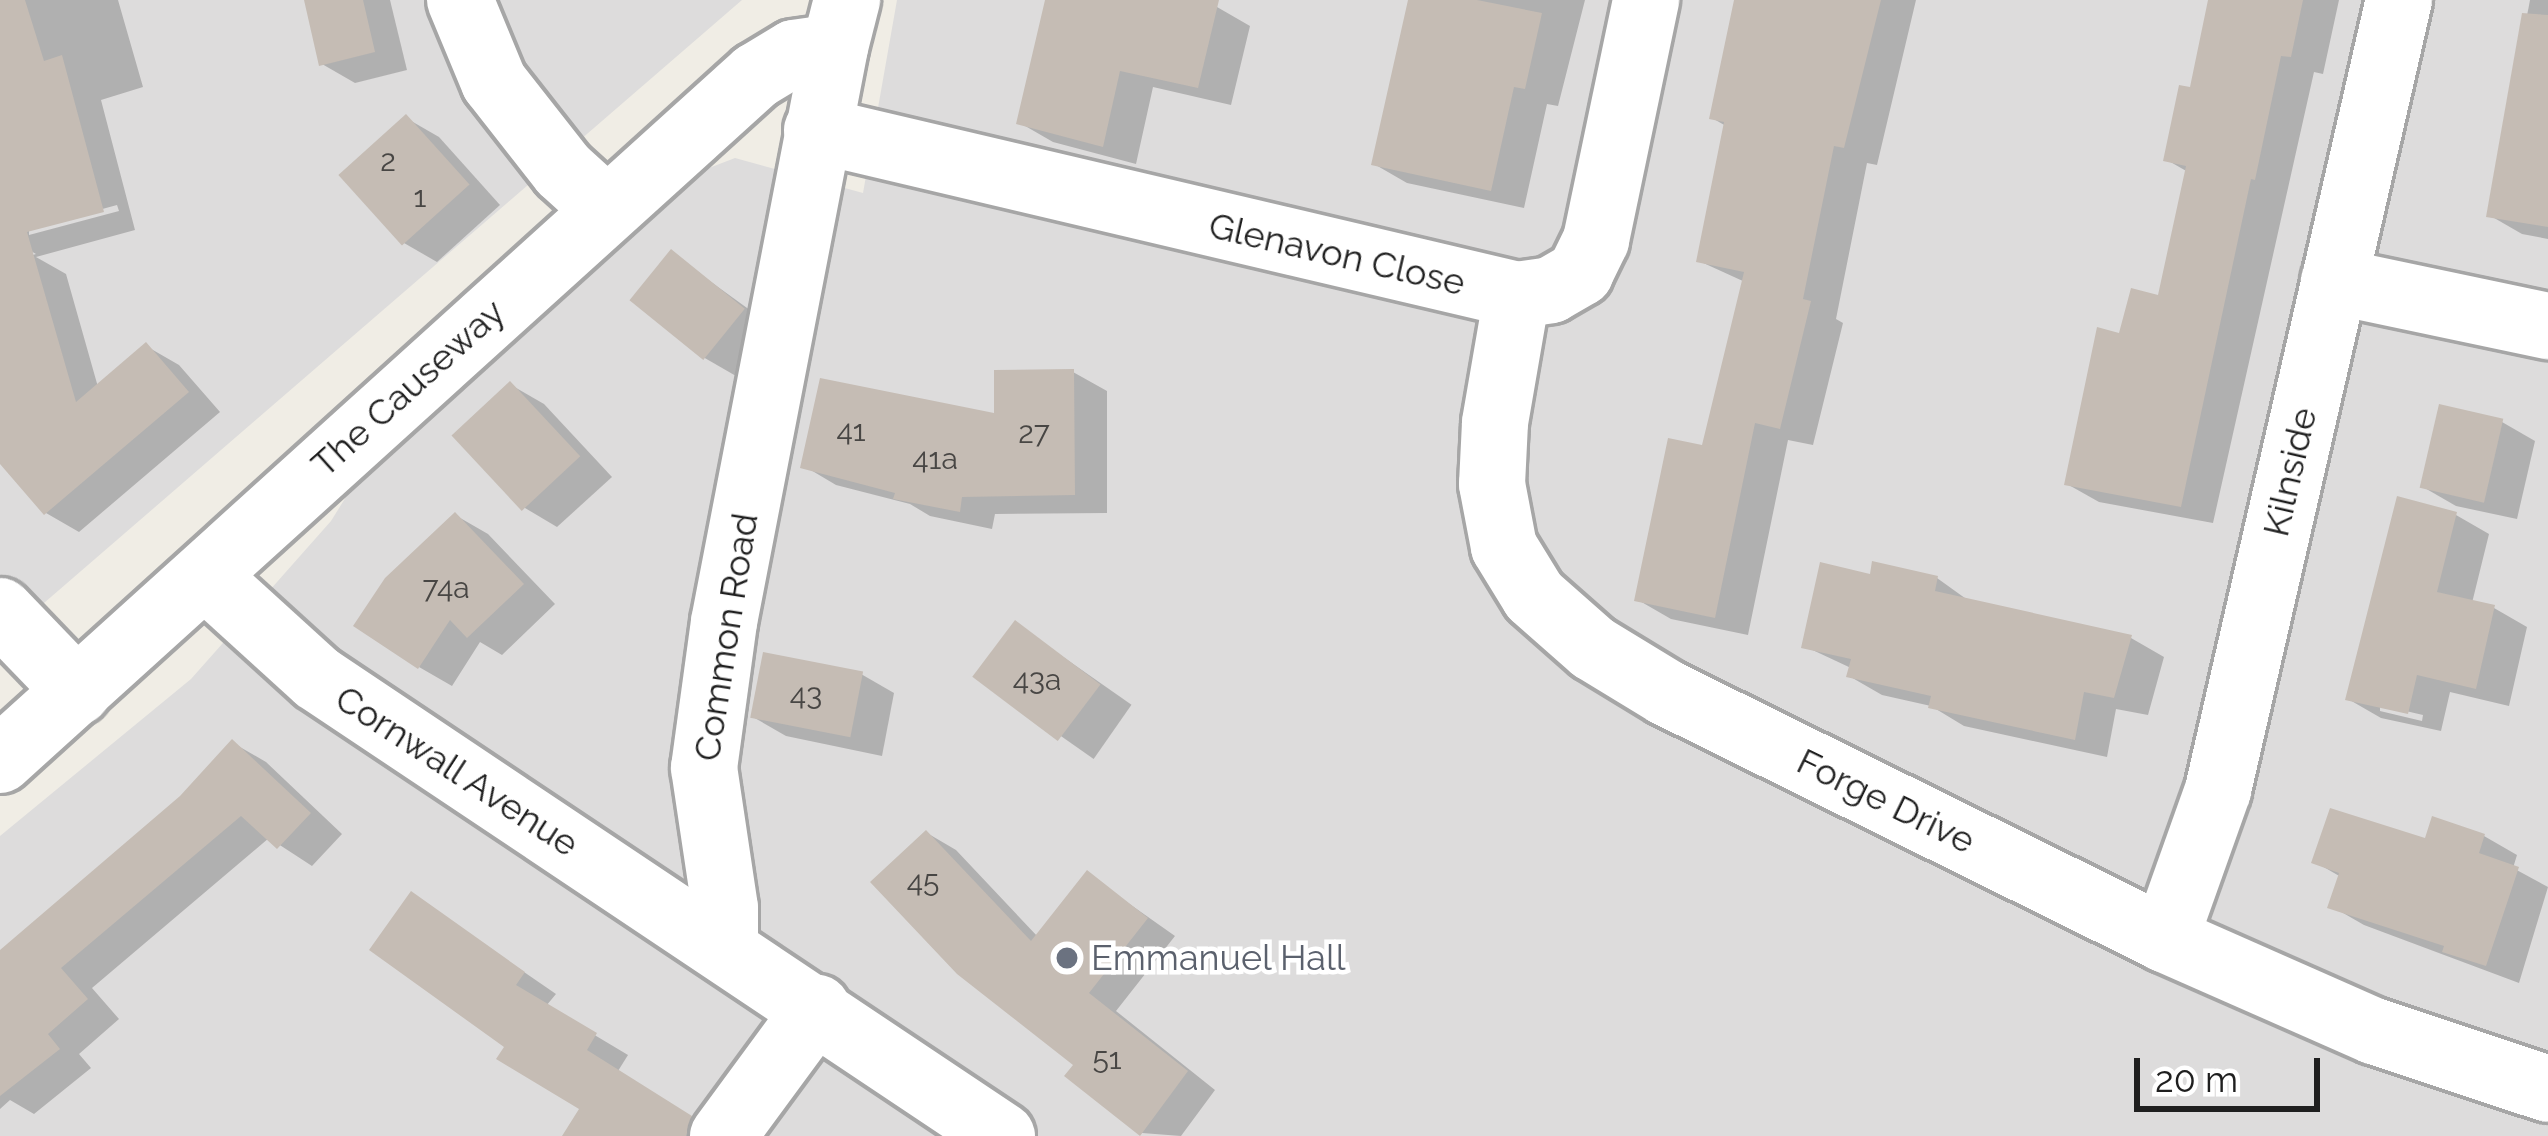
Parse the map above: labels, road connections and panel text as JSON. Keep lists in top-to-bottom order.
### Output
{
  "streets": {
    "street": [
      "Glenavon Close",
      "The Causeway",
      "Kilnside",
      "Common Road",
      "Cornwall Avenue",
      "Forge Drive"
    ]
  },
  "crossings": [
    ["Glenavon Close", "Common Road"],
    ["Glenavon Close", "Forge Drive"],
    ["The Causeway", "Common Road"],
    ["The Causeway", "Cornwall Avenue"],
    ["Kilnside", "Forge Drive"],
    ["Common Road", "Cornwall Avenue"]
  ],
  "places": ["Emmanuel Hall"],
  "house_numbers": [
    "2",
    "1",
    "41",
    "27",
    "41a",
    "74a",
    "43a",
    "43",
    "45",
    "51"
  ],
  "scale_bar": "20 m"
}
